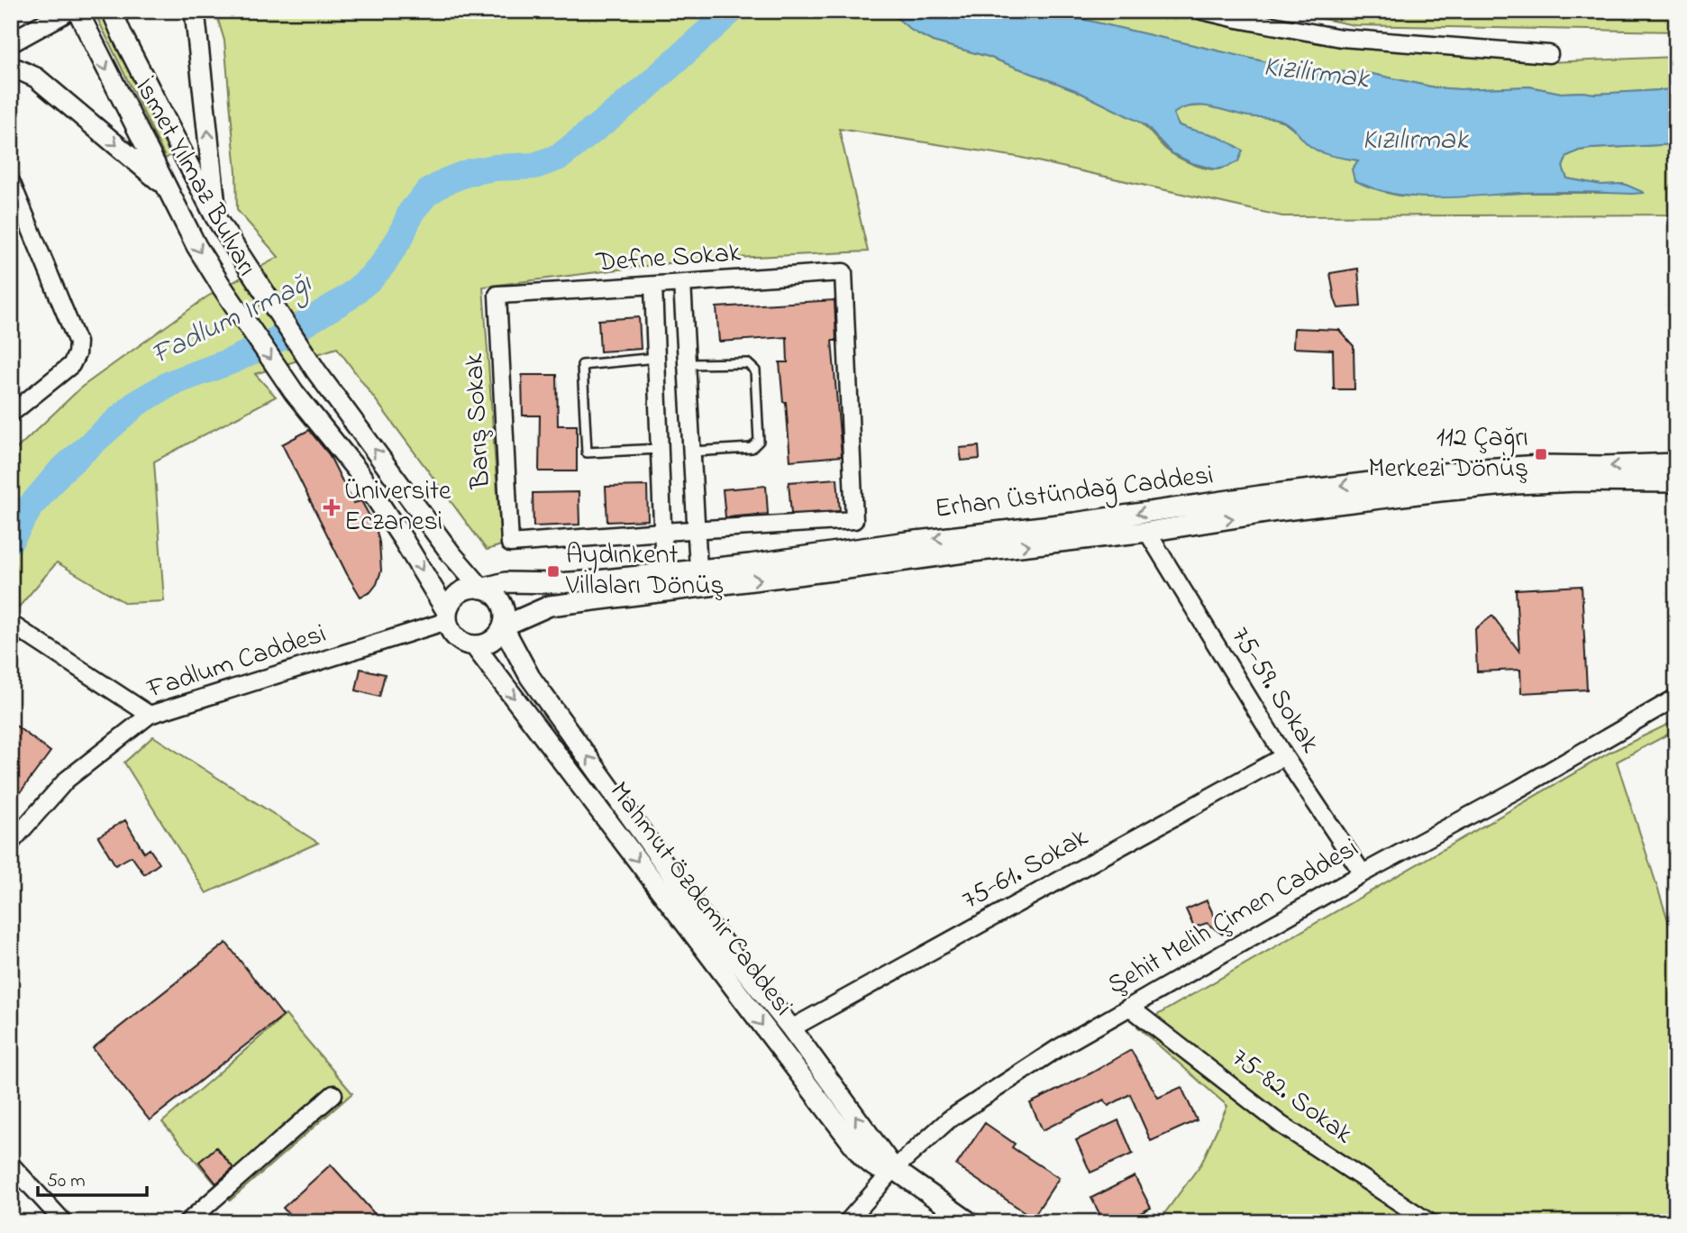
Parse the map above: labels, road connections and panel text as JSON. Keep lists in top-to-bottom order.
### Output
{
  "streets": {
    "street": [
      "İsmet Yılmaz Bulvarı",
      "Defne Sokak",
      "Barış Sokak",
      "Erhan Üstündağ Caddesi",
      "Fadlum Caddesi",
      "75-59. Sokak",
      "75-61. Sokak",
      "Mahmut Özdemir Caddesi",
      "Şehit Melih Çimen Caddesi",
      "75-82. Sokak"
    ]
  },
  "crossings": [
    ["İsmet Yılmaz Bulvarı", "Erhan Üstündağ Caddesi"],
    ["İsmet Yılmaz Bulvarı", "Fadlum Caddesi"],
    ["İsmet Yılmaz Bulvarı", "Mahmut Özdemir Caddesi"],
    ["Defne Sokak", "Barış Sokak"],
    ["Erhan Üstündağ Caddesi", "Fadlum Caddesi"],
    ["Erhan Üstündağ Caddesi", "75-59. Sokak"],
    ["Erhan Üstündağ Caddesi", "Mahmut Özdemir Caddesi"],
    ["Fadlum Caddesi", "Mahmut Özdemir Caddesi"],
    ["75-59. Sokak", "75-61. Sokak"],
    ["75-59. Sokak", "Şehit Melih Çimen Caddesi"],
    ["75-61. Sokak", "Mahmut Özdemir Caddesi"],
    ["Mahmut Özdemir Caddesi", "Şehit Melih Çimen Caddesi"],
    ["Şehit Melih Çimen Caddesi", "75-82. Sokak"]
  ],
  "water": ["Kizilirmak", "Kızılırmak", "Fadlum Irmağı"],
  "places": {
    "transit": ["112 Çağrı Merkezi Dönüş", "Aydınkent Villaları Dönüş"],
    "health": ["Üniversite Eczanesi"]
  },
  "scale_bar": "50 m"
}
